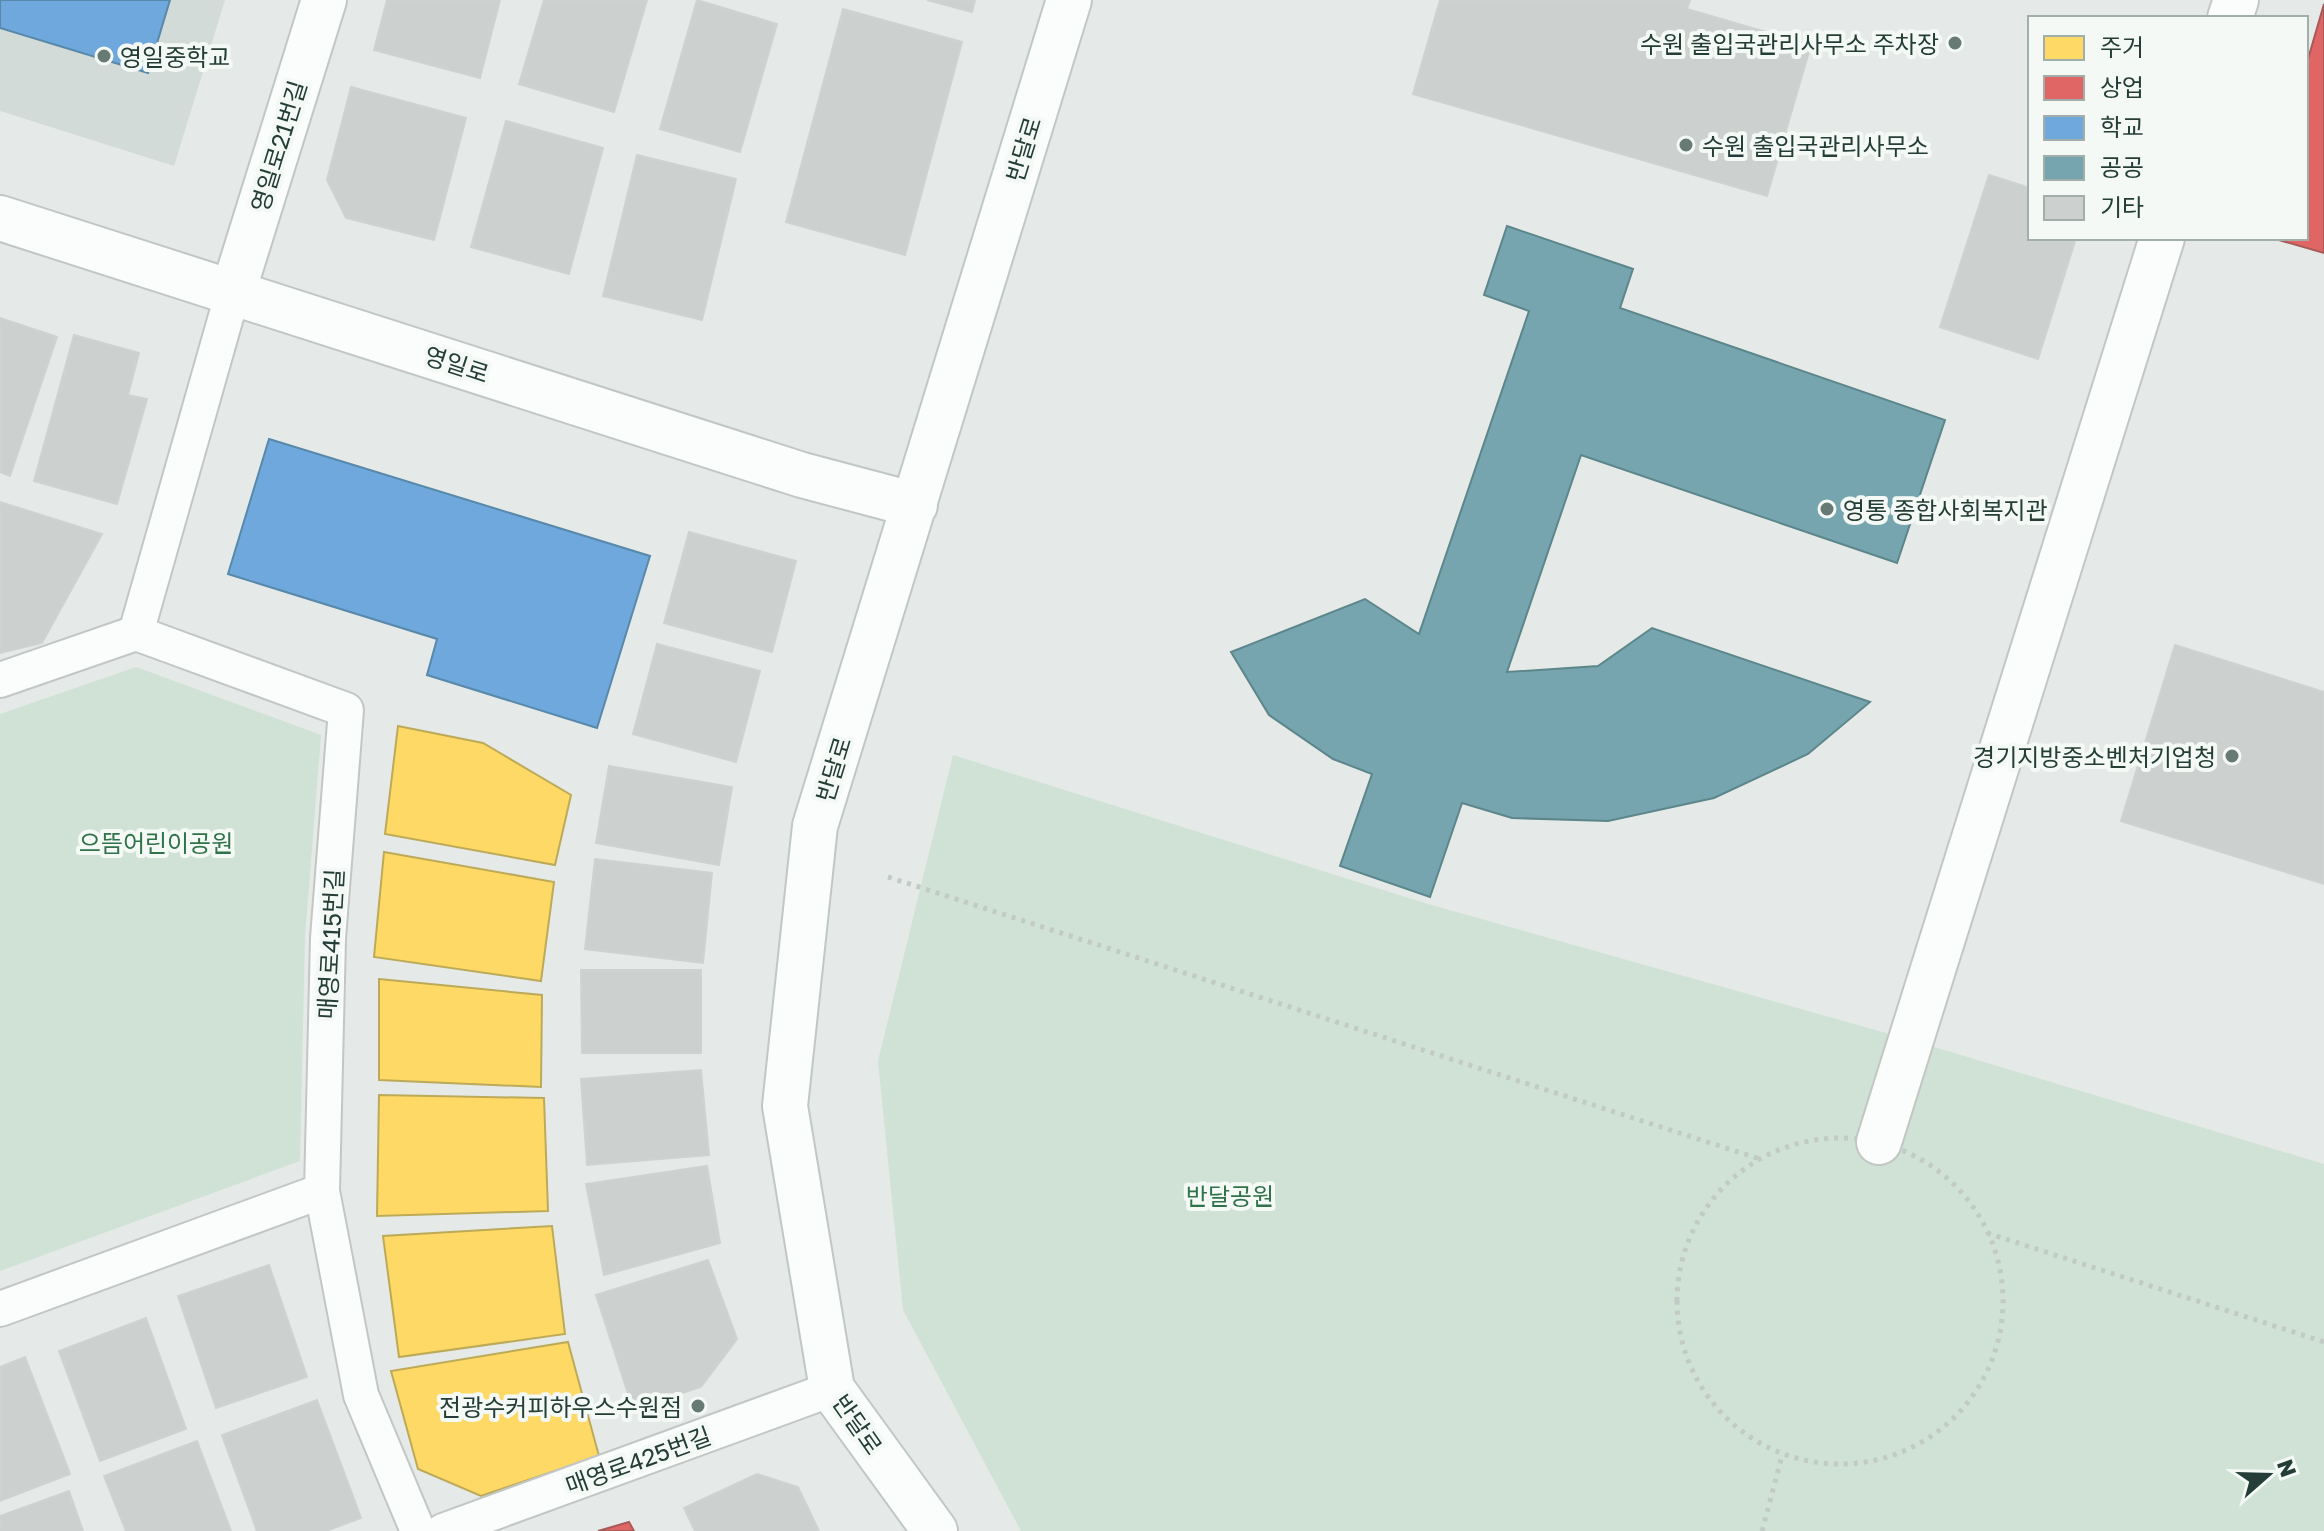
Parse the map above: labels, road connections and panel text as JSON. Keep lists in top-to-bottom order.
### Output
{
  "streets": {
    "street": ["영일로21번길", "반달로", "영일로"],
    "lane": ["매영로415번길", "매영로425번길"]
  },
  "crossings": [
    ["영일로21번길", "영일로"],
    ["반달로", "영일로"],
    ["반달로", "매영로425번길"]
  ],
  "parks": ["으뜸어린이공원", "반달공원"],
  "places": [
    "수원 출입국관리사무소 주차장",
    "영일중학교",
    "수원 출입국관리사무소",
    "영통 종합사회복지관",
    "경기지방중소벤처기업청",
    "전광수커피하우스수원점"
  ],
  "legend": [
    "주거",
    "상업",
    "학교",
    "공공",
    "기타"
  ],
  "north": "right"
}
